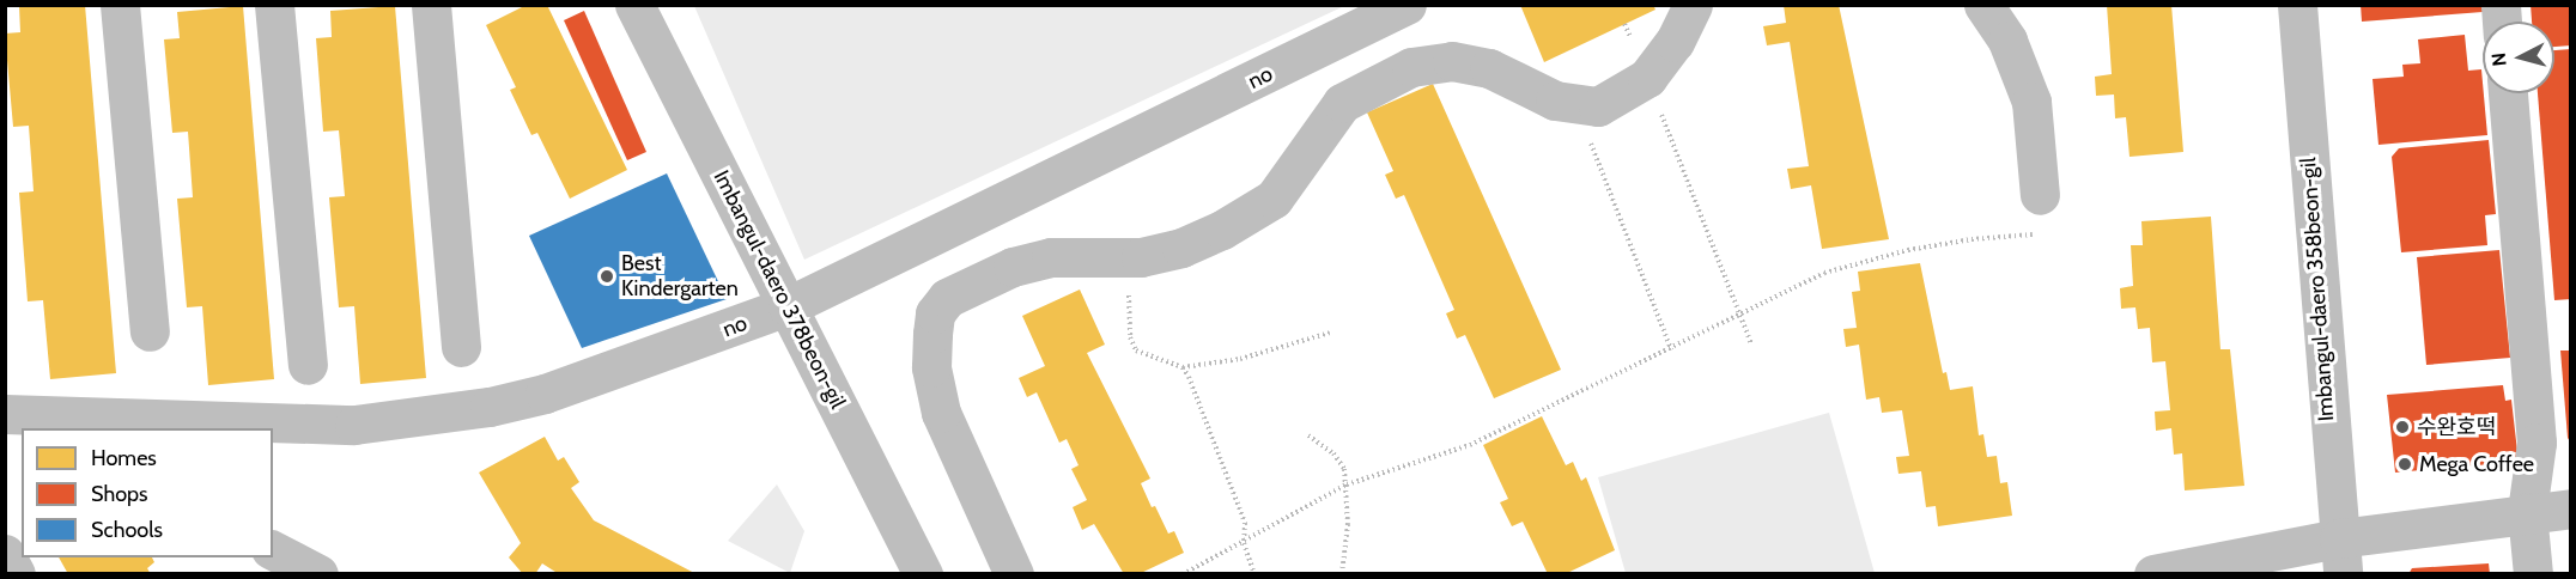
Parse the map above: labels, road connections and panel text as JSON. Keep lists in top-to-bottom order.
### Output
{
  "streets": {
    "street": ["no", "Imbangul-daero 378beon-gil", "Imbangul-daero 358beon-gil"]
  },
  "crossings": [
    ["no", "Imbangul-daero 378beon-gil"]
  ],
  "places": ["Best Kindergarten", "수완호떡", "Mega Coffee"],
  "legend": ["Homes", "Shops", "Schools"],
  "north": "left"
}
